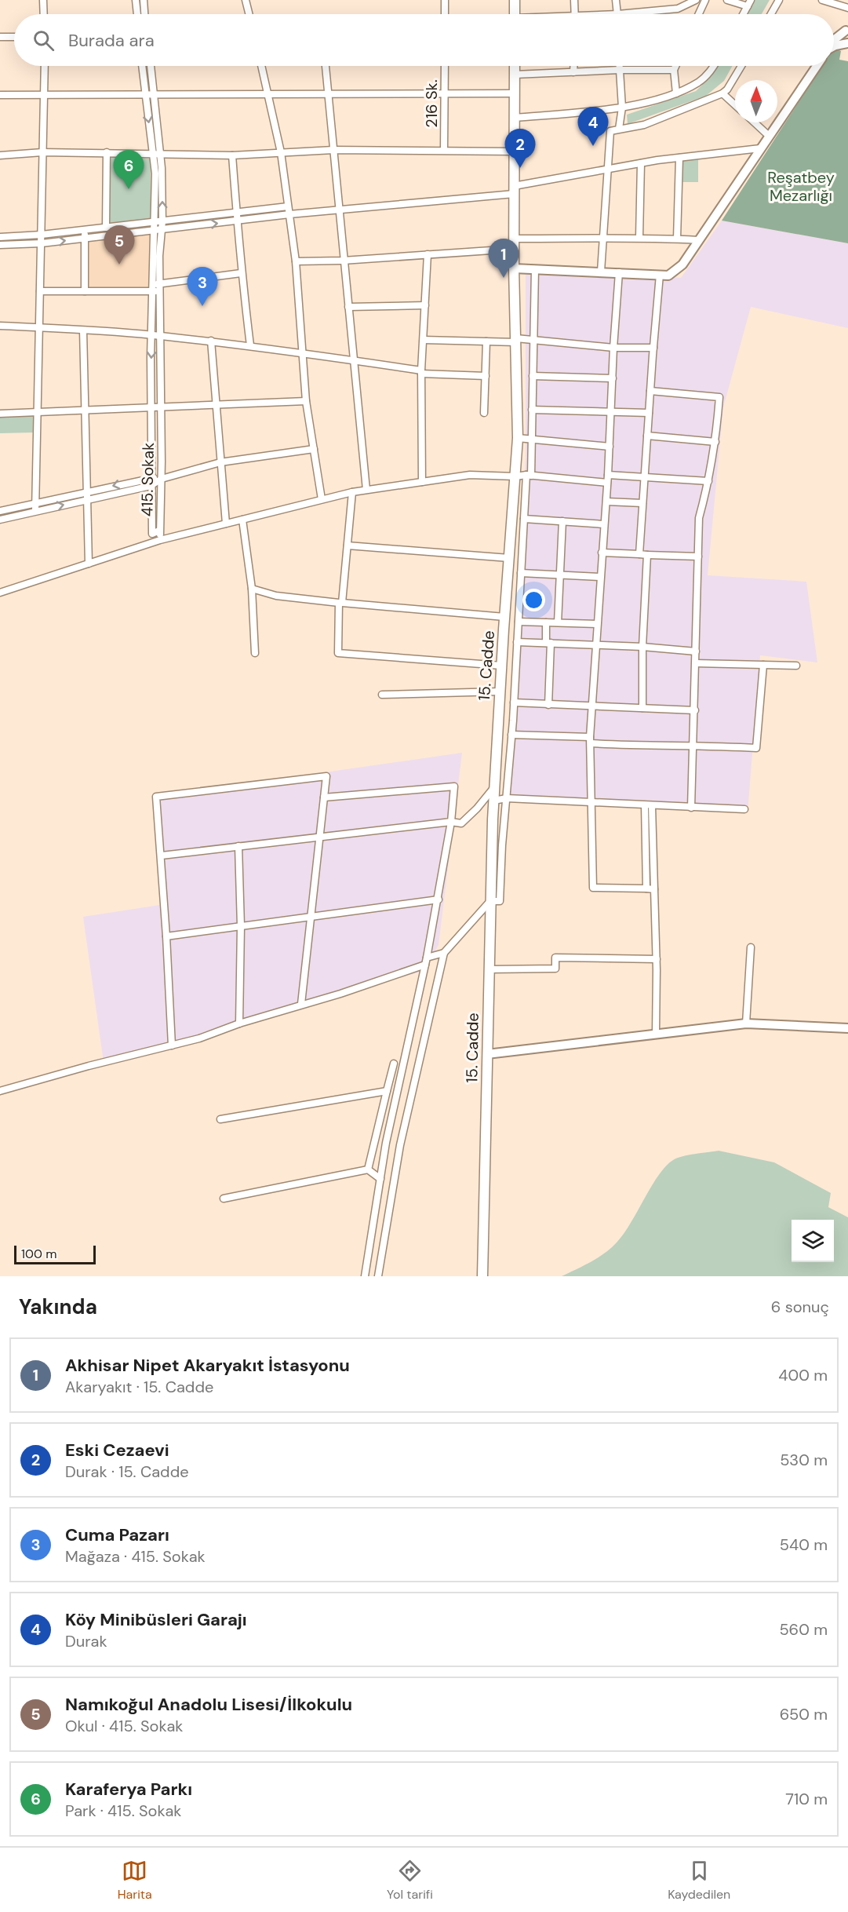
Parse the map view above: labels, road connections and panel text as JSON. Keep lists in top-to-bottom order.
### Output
{
  "streets": {
    "main road": ["15. Cadde"],
    "street": ["216 Sk.", "415. Sokak"]
  },
  "parks": ["Reşatbey Mezarlığı"],
  "scale_bar": "100 m",
  "north": "top",
  "page": {
    "search": "Burada ara",
    "pins": [
      "4",
      "2",
      "6",
      "5",
      "1",
      "3"
    ],
    "scale": "100 m",
    "heading": ["Yakında", "6 sonuç"],
    "list": [
      {
        "mark": "1",
        "name": "Akhisar Nipet Akaryakıt İstasyonu",
        "note": "Akaryakıt · 15. Cadde",
        "value": "400 m"
      },
      {
        "mark": "2",
        "name": "Eski Cezaevi",
        "note": "Durak · 15. Cadde",
        "value": "530 m"
      },
      {
        "mark": "3",
        "name": "Cuma Pazarı",
        "note": "Mağaza · 415. Sokak",
        "value": "540 m"
      },
      {
        "mark": "4",
        "name": "Köy Minibüsleri Garajı",
        "note": "Durak",
        "value": "560 m"
      },
      {
        "mark": "5",
        "name": "Namıkoğul Anadolu Lisesi/İlkokulu",
        "note": "Okul · 415. Sokak",
        "value": "650 m"
      },
      {
        "mark": "6",
        "name": "Karaferya Parkı",
        "note": "Park · 415. Sokak",
        "value": "710 m"
      }
    ],
    "nav": ["Harita", "Yol tarifi", "Kaydedilen"]
  }
}
